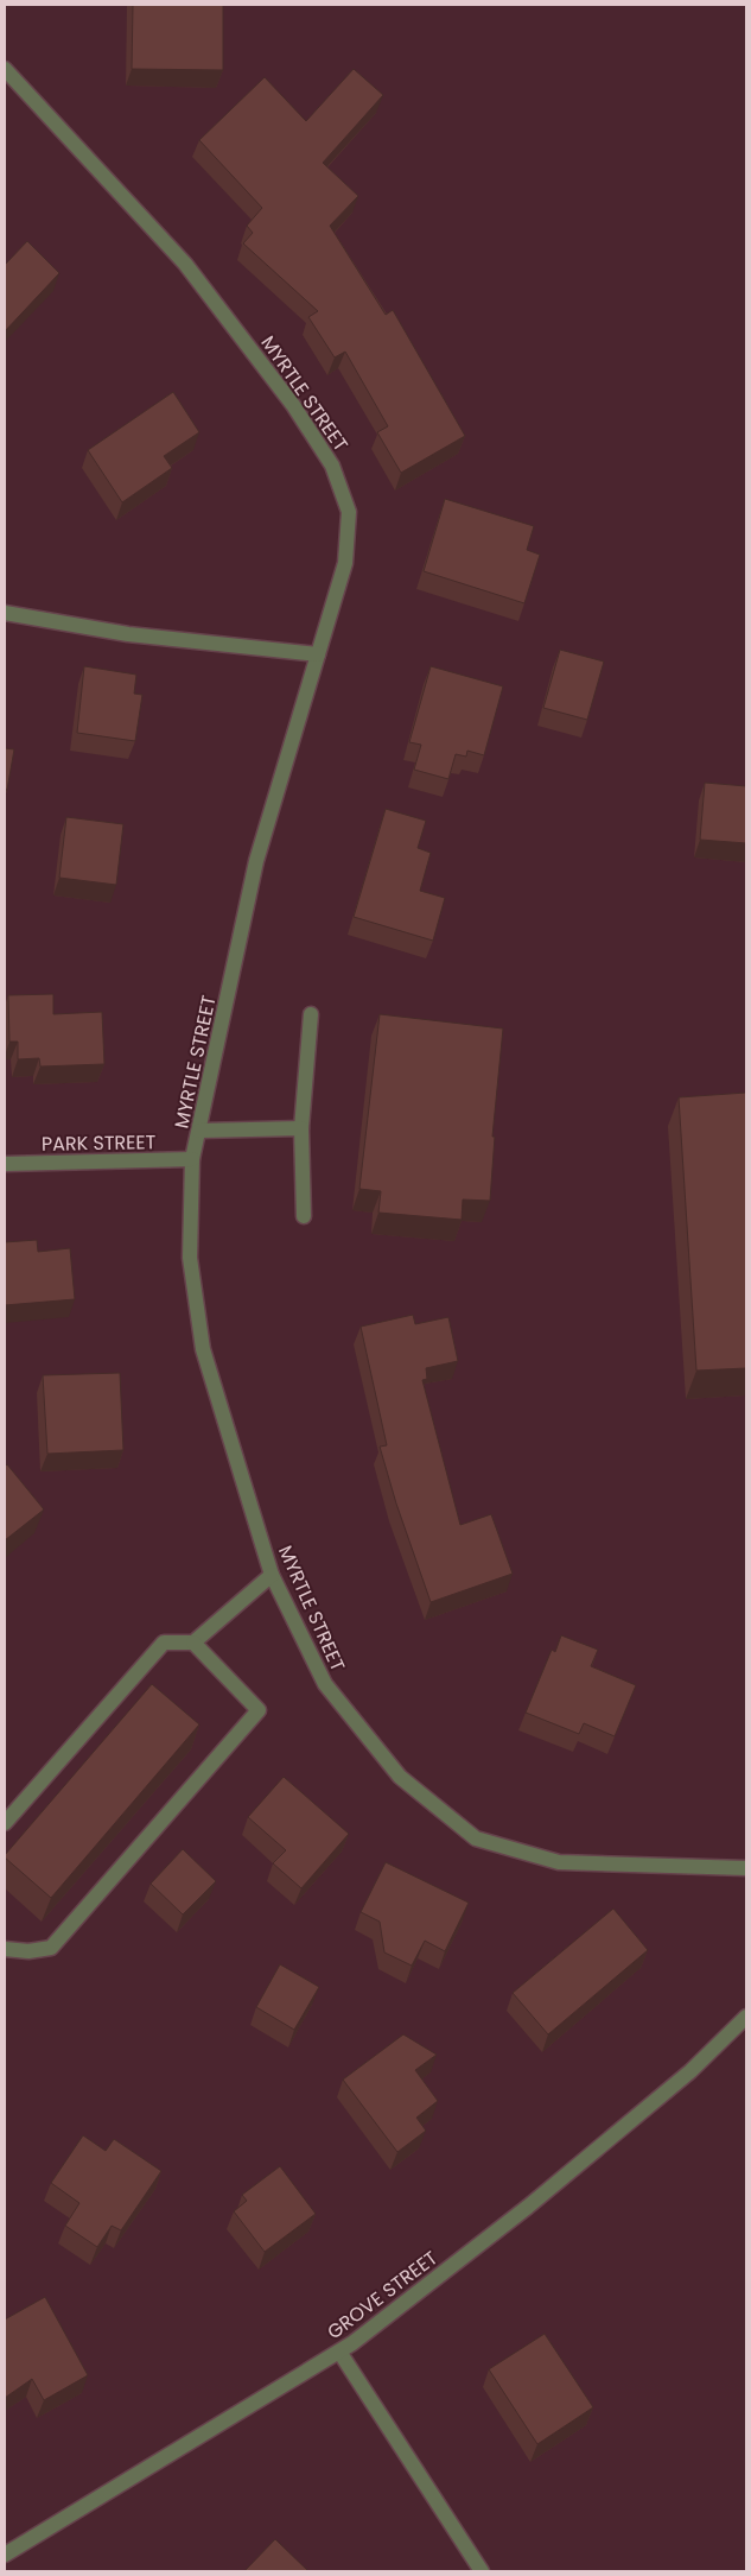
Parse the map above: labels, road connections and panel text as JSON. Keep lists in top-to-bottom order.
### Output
{
  "streets": {
    "street": ["MYRTLE STREET", "PARK STREET", "GROVE STREET"]
  },
  "crossings": [
    ["MYRTLE STREET", "PARK STREET"]
  ]
}
